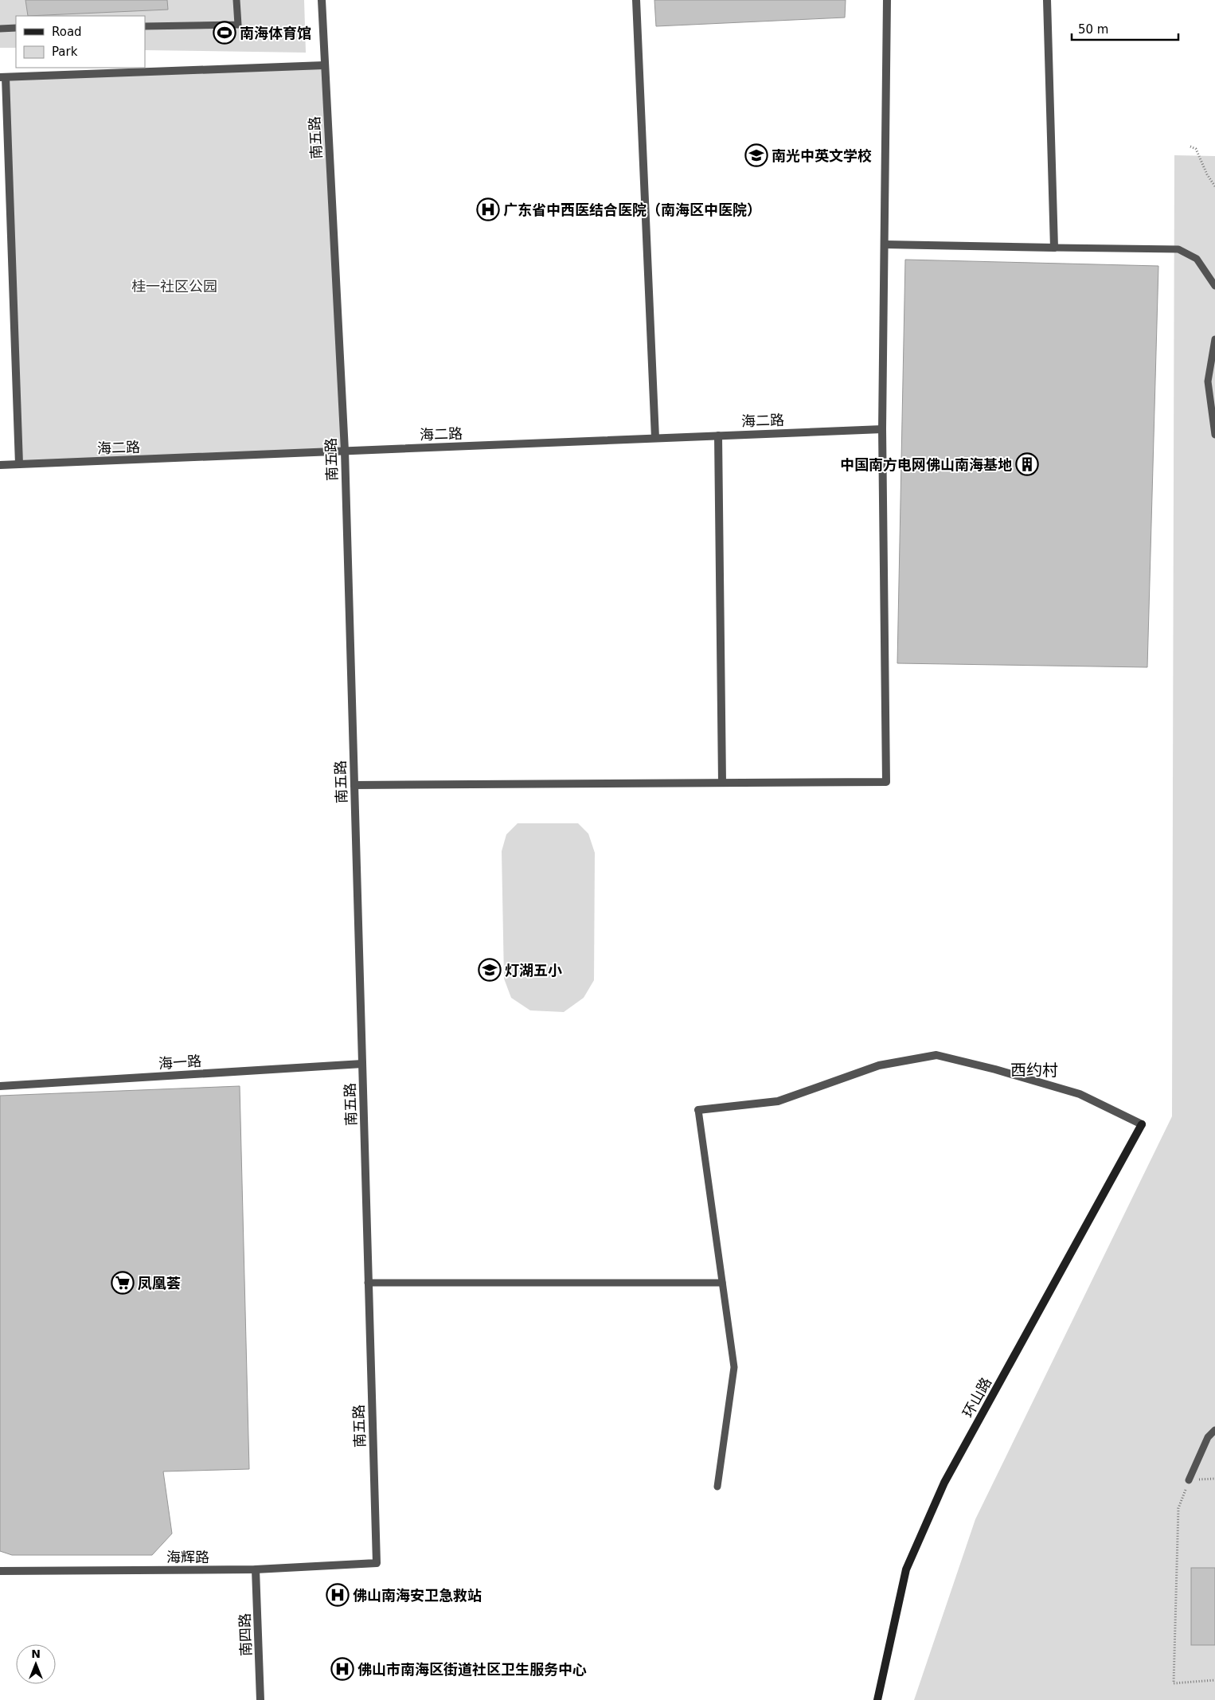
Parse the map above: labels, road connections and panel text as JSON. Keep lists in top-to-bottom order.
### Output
{
  "streets": {
    "main road": ["环山路"],
    "street": [
      "南五路",
      "海二路",
      "海一路",
      "海辉路",
      "南四路"
    ]
  },
  "crossings": [
    ["南五路", "海二路"],
    ["南五路", "海一路"],
    ["南五路", "海辉路"],
    ["海辉路", "南四路"]
  ],
  "districts": ["西约村"],
  "parks": ["桂一社区公园"],
  "places": {
    "sports": ["南海体育馆"],
    "school or university": ["南光中英文学校", "灯湖五小"],
    "hospital": ["广东省中西医结合医院（南海区中医院）", "佛山南海安卫急救站", "佛山市南海区街道社区卫生服务中心"],
    "building": ["中国南方电网佛山南海基地"],
    "supermarket": ["凤凰荟"]
  },
  "legend": ["Road", "Park"],
  "scale_bar": "50 m",
  "north": "top"
}
